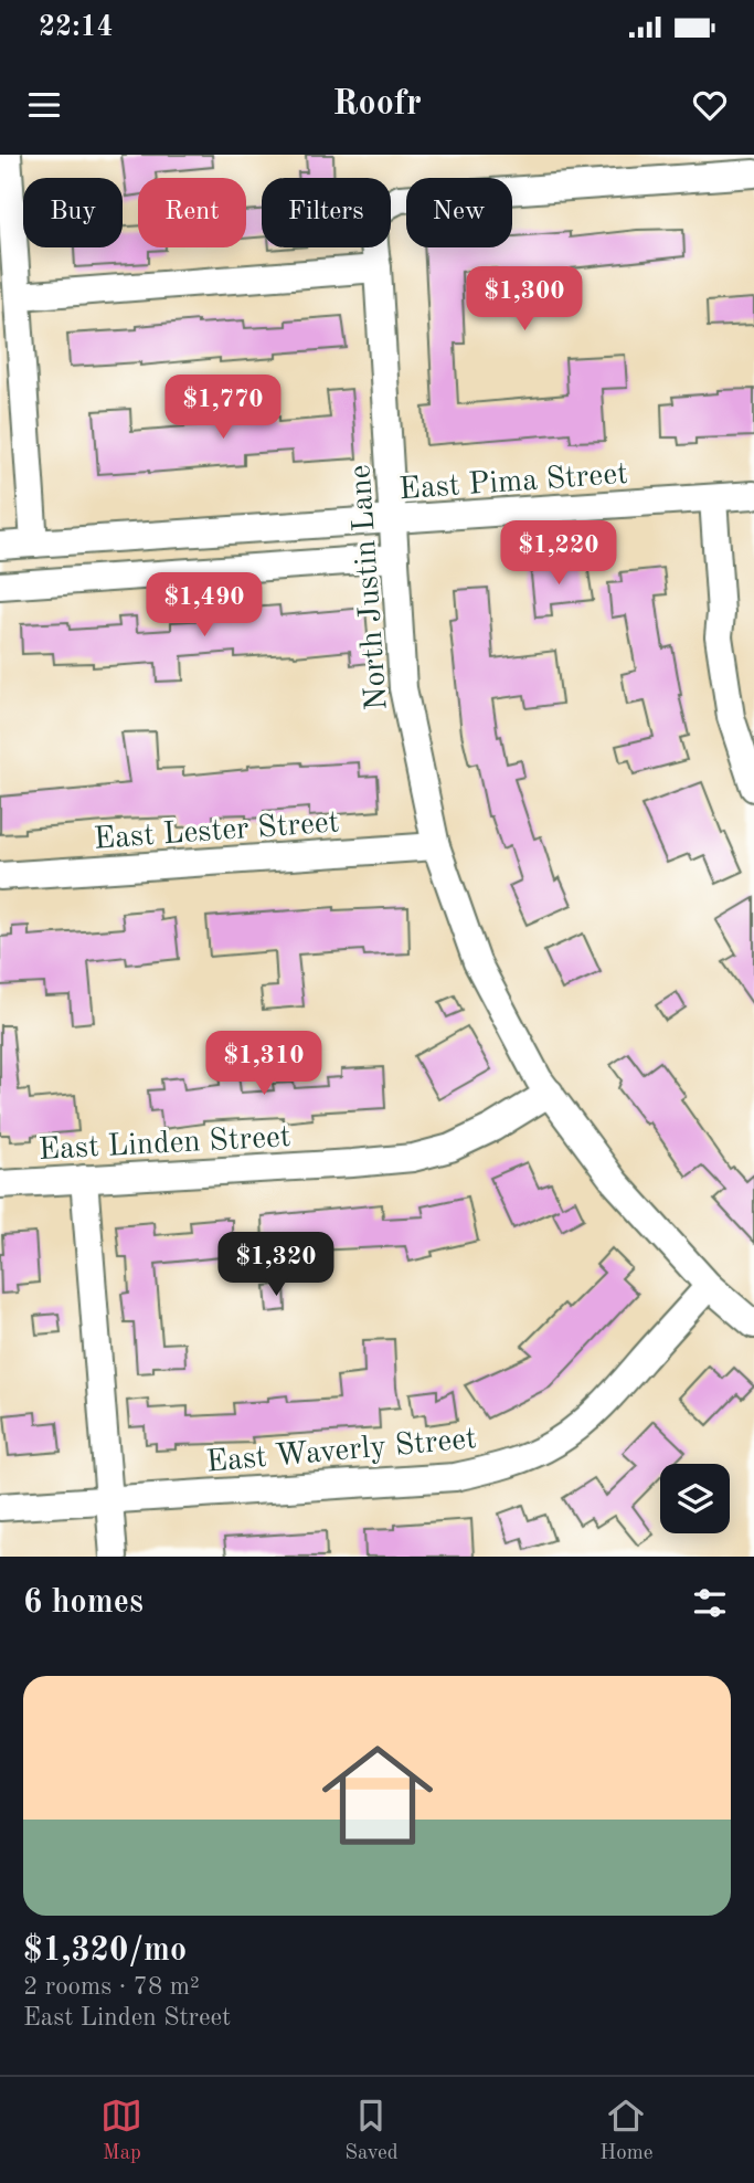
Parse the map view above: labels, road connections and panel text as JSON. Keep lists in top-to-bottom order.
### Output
{
  "streets": {
    "street": [
      "East Pima Street",
      "North Justin Lane",
      "East Lester Street",
      "East Linden Street",
      "East Waverly Street"
    ]
  },
  "crossings": [
    ["East Pima Street", "North Justin Lane"],
    ["North Justin Lane", "East Lester Street"],
    ["North Justin Lane", "East Linden Street"],
    ["North Justin Lane", "East Waverly Street"]
  ],
  "page": {
    "status": "22:14",
    "header": "Roofr",
    "chip": [
      "Buy",
      "Rent",
      "Filters",
      "New"
    ],
    "price": [
      "$1,300",
      "$1,770",
      "$1,220",
      "$1,490",
      "$1,310",
      "$1,320"
    ],
    "heading": "6 homes",
    "list": [
      {
        "name": "$1,320/mo",
        "note": "2 rooms · 78 m² · East Linden Street"
      }
    ],
    "tabs": ["Map", "Saved", "Home"]
  }
}
